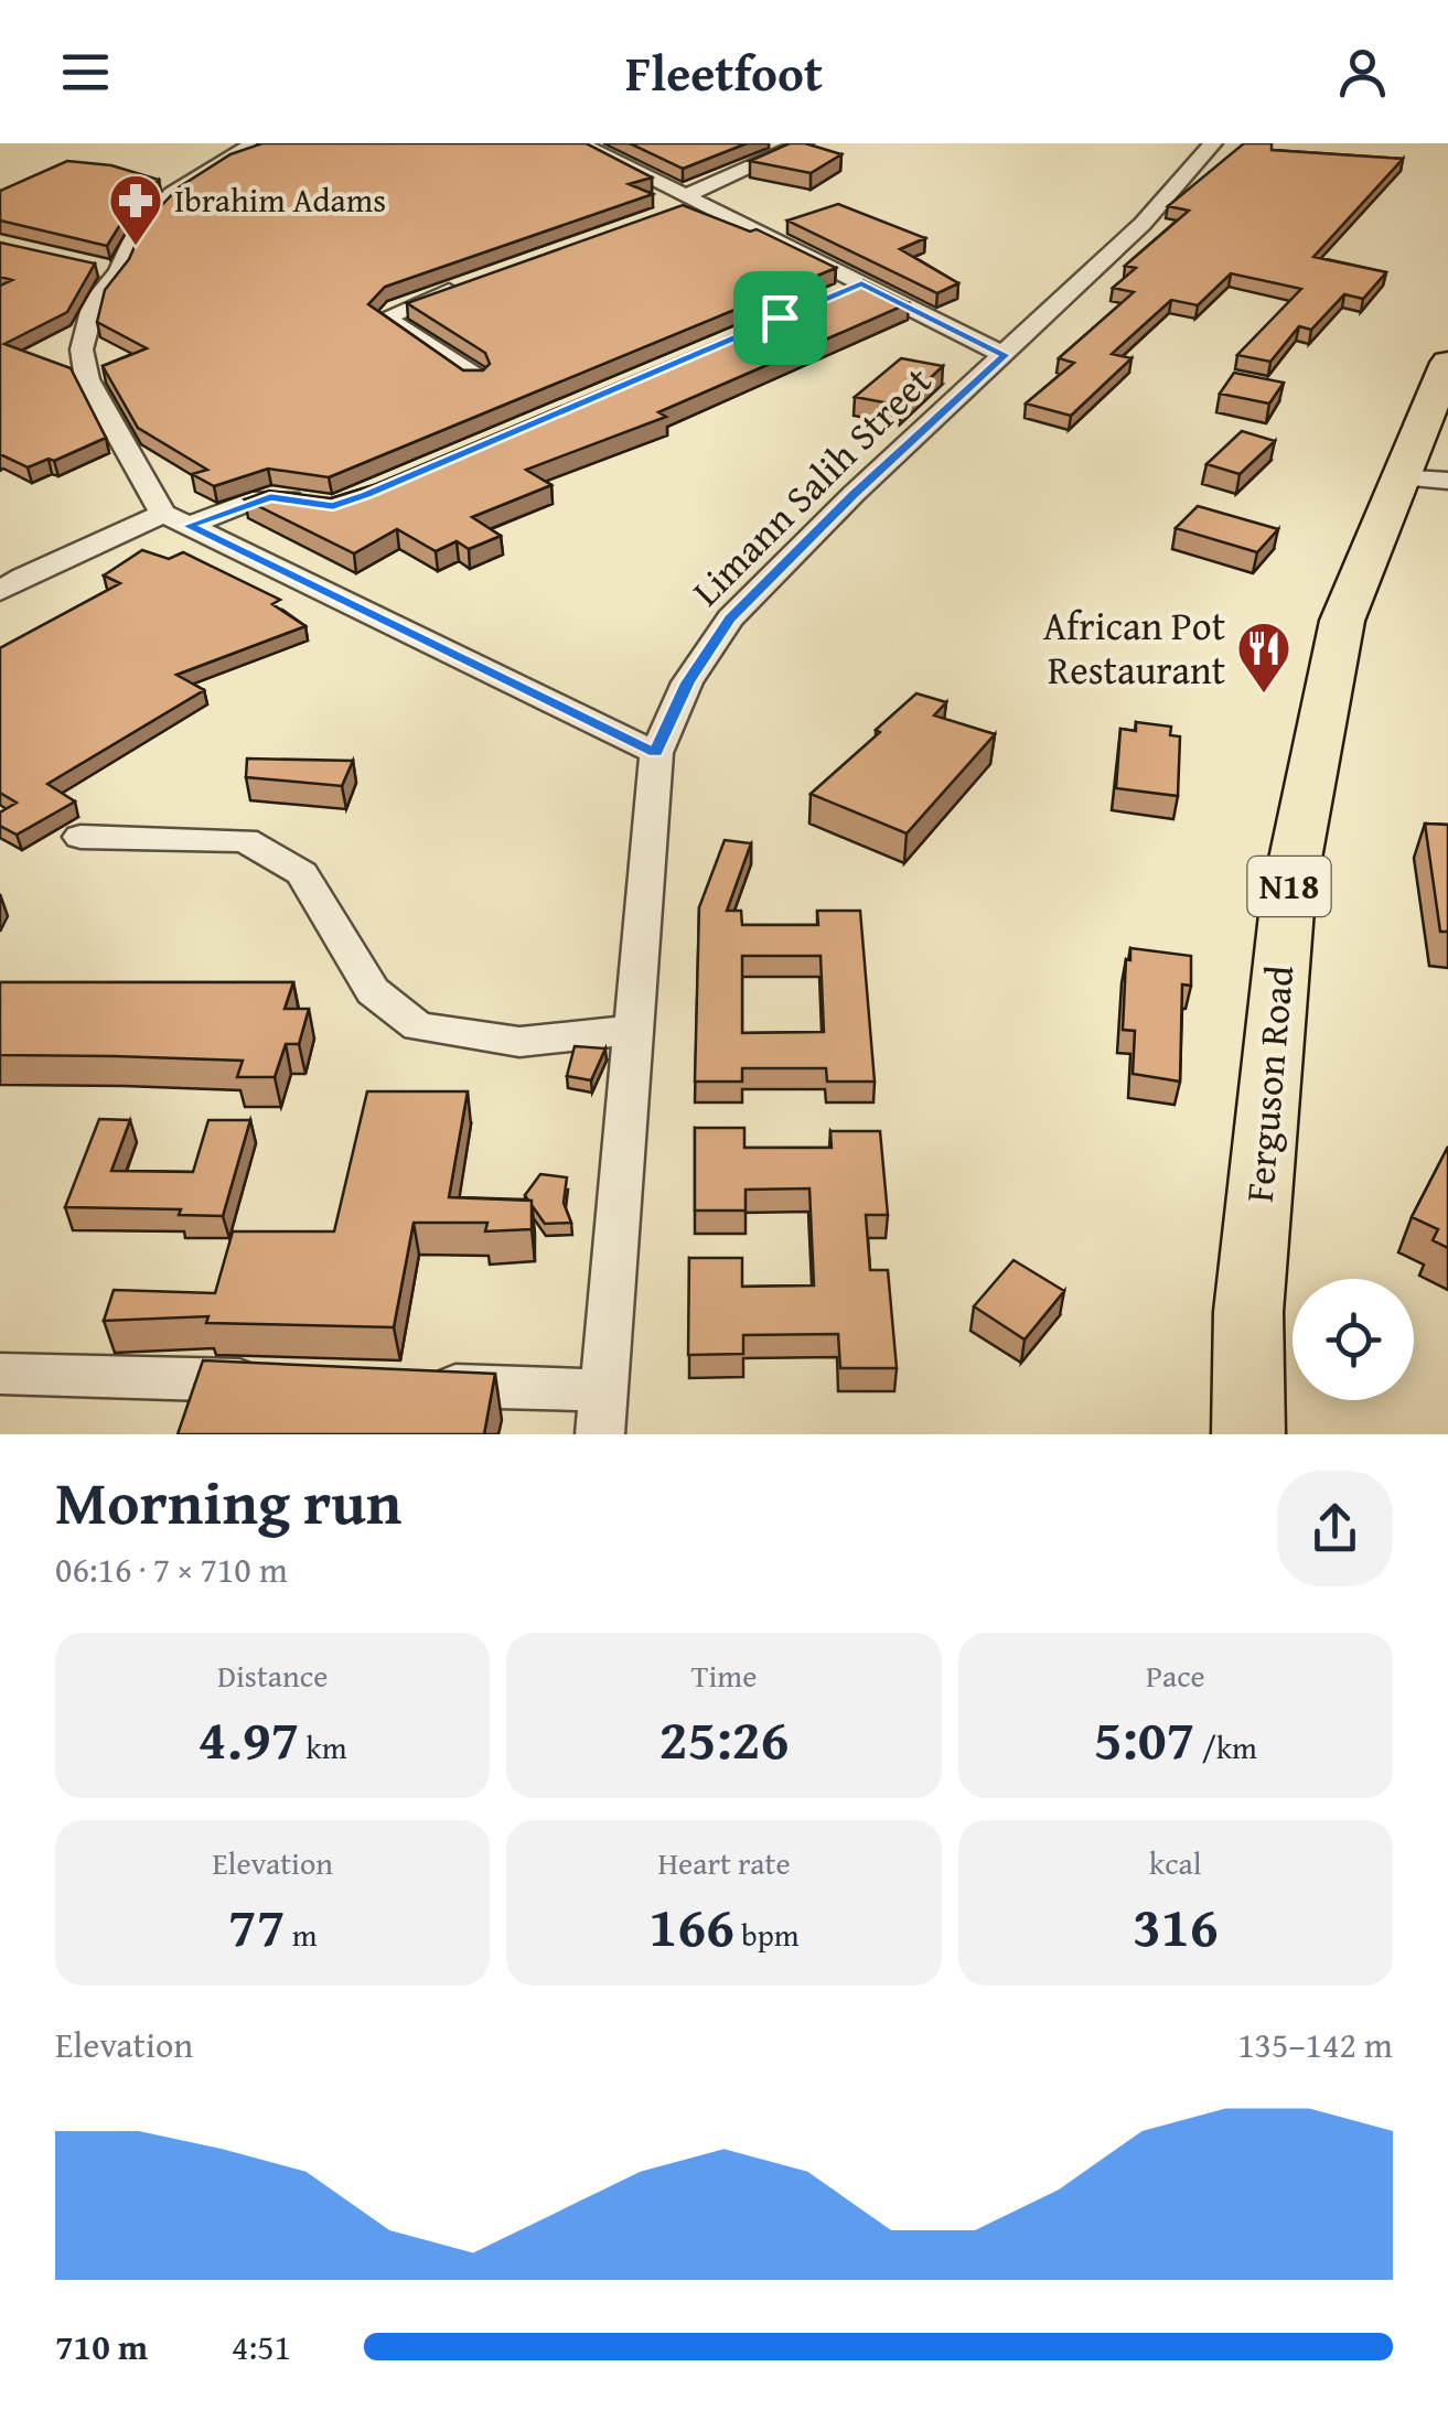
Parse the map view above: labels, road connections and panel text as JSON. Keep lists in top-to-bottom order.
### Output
{
  "streets": {
    "highway": ["N18", "Ferguson Road"],
    "street": ["Limann Salih Street"]
  },
  "places": {
    "pharmacy": ["Ibrahim Adams"],
    "restaurant": ["African Pot Restaurant"]
  },
  "page": {
    "header": "Fleetfoot",
    "heading": ["Morning run", "06:16 · 7 × 710 m"],
    "stats": [
      ["Distance", "4.97 km"],
      ["Time", "25:26"],
      ["Pace", "5:07 /km"],
      ["Elevation", "77 m"],
      ["Heart rate", "166 bpm"],
      ["kcal", "316"]
    ],
    "chart": ["Elevation", "135–142 m"],
    "list": [
      {
        "name": "710 m",
        "note": "4:51"
      }
    ]
  }
}
